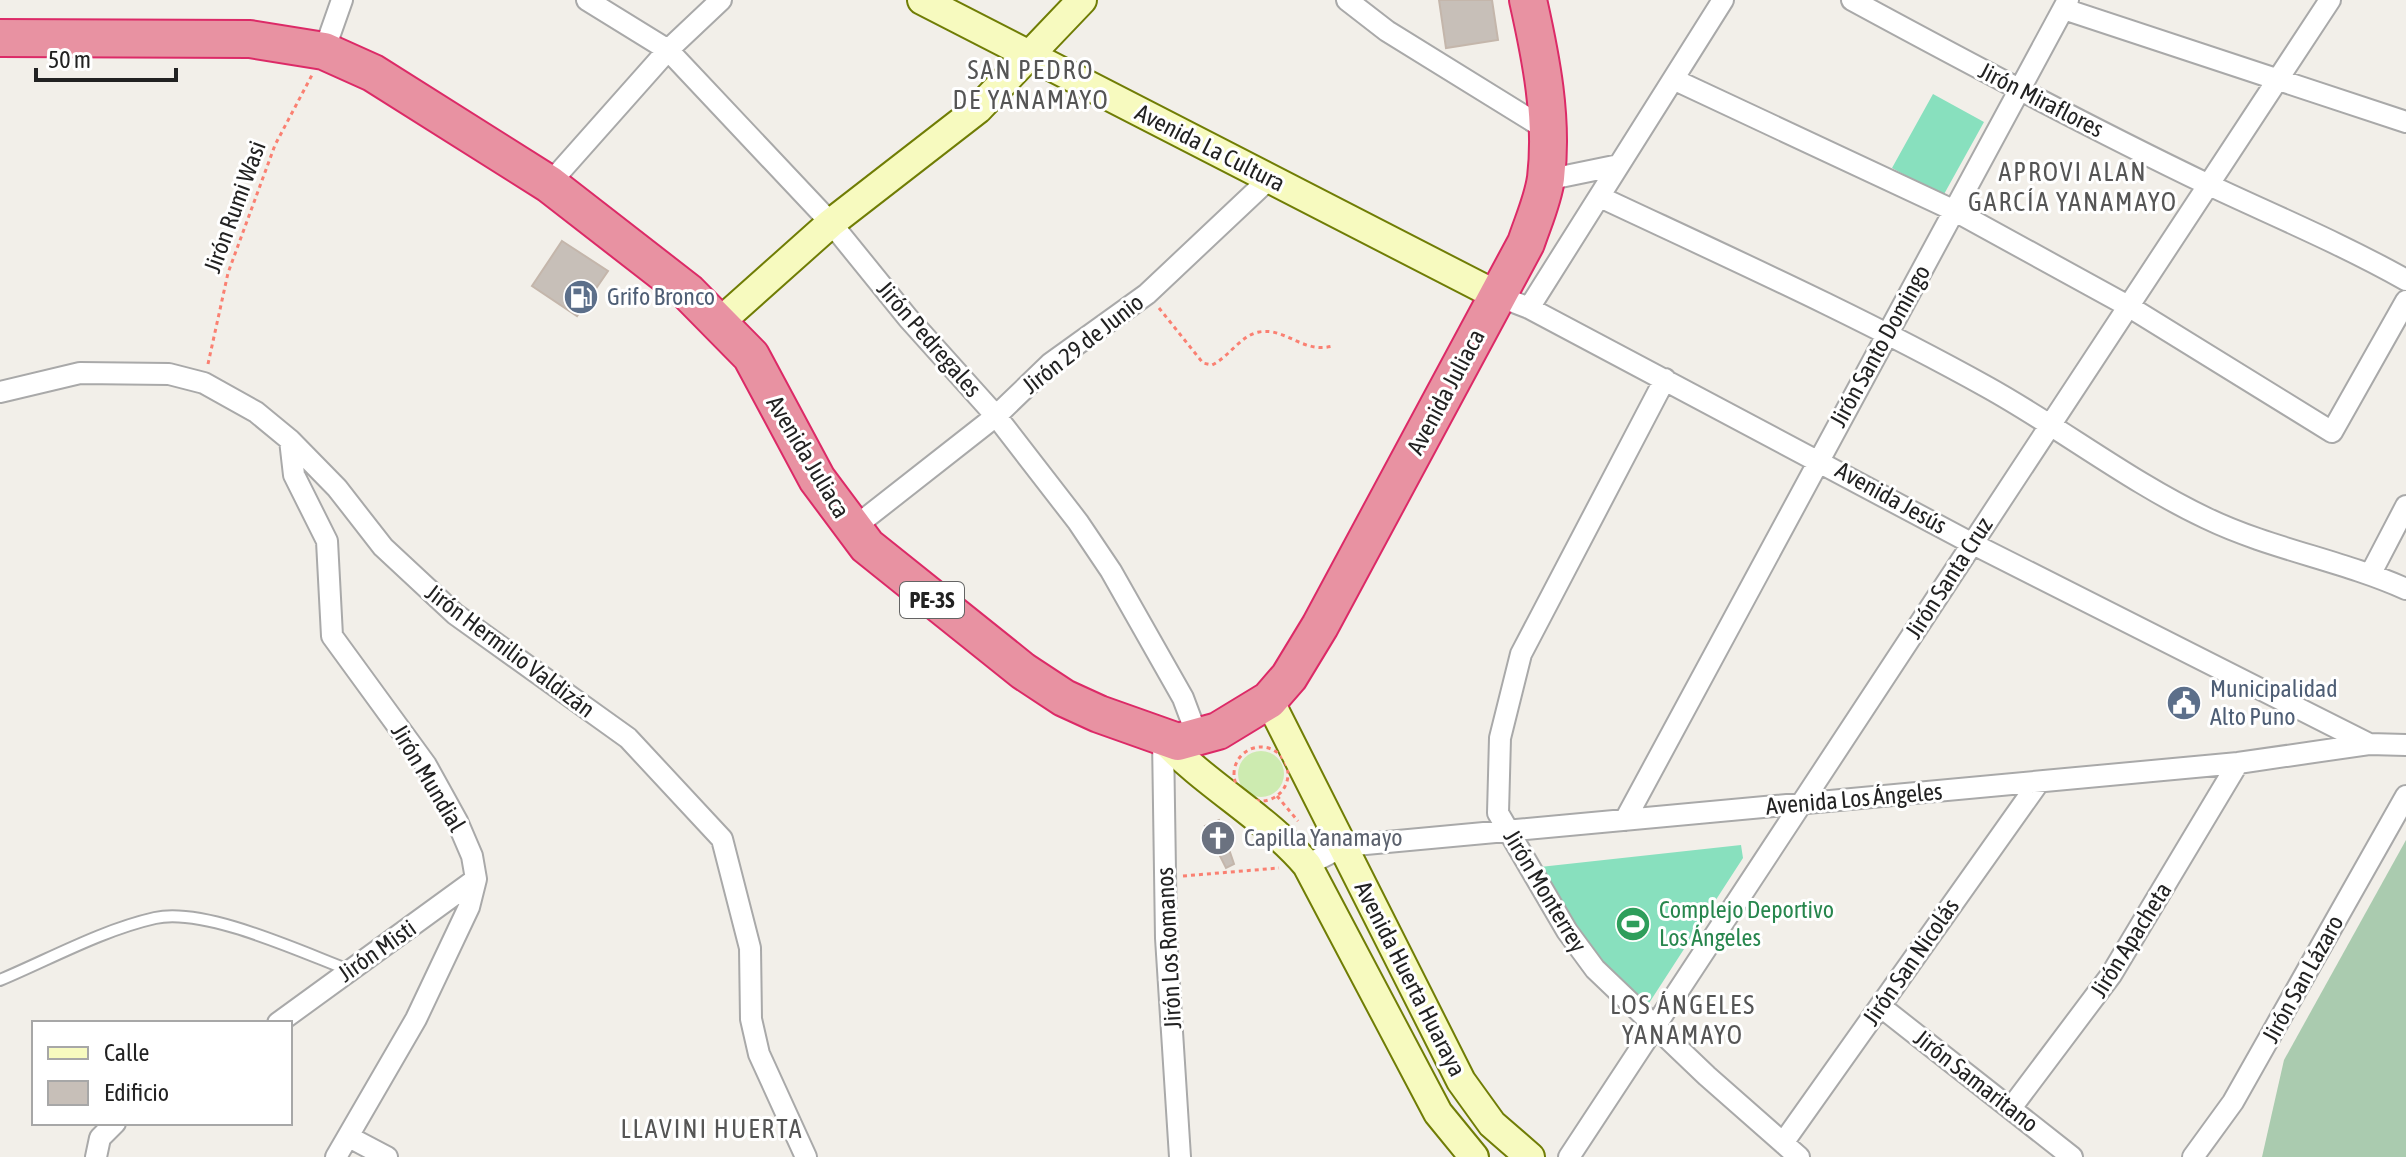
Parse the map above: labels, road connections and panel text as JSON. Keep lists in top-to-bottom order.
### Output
{
  "streets": {
    "highway": ["Avenida Juliaca", "PE-3S"],
    "street": [
      "Jirón Miraflores",
      "Avenida La Cultura",
      "Jirón Pedregales",
      "Jirón 29 de Junio",
      "Jirón Santo Domingo",
      "Avenida Jesús",
      "Jirón Santa Cruz",
      "Jirón Hermilio Valdizán",
      "Jirón Mundial",
      "Avenida Los Ángeles",
      "Jirón Monterrey",
      "Jirón Apacheta",
      "Jirón Los Romanos",
      "Jirón Misti",
      "Jirón San Nicolás",
      "Avenida Huerta Huaraya",
      "Jirón San Lázaro",
      "Jirón Samaritano"
    ],
    "path": ["Jirón Rumi Wasi"]
  },
  "crossings": [
    ["Jirón Miraflores", "Jirón Santo Domingo"],
    ["Jirón Miraflores", "Jirón Santa Cruz"],
    ["Avenida La Cultura", "Jirón 29 de Junio"],
    ["Avenida La Cultura", "Avenida Juliaca"],
    ["Avenida La Cultura", "Avenida Jesús"],
    ["Jirón Rumi Wasi", "Avenida Juliaca"],
    ["Jirón Rumi Wasi", "Jirón Hermilio Valdizán"],
    ["Jirón Pedregales", "Jirón 29 de Junio"],
    ["Jirón Pedregales", "Avenida Juliaca"],
    ["Jirón Pedregales", "Jirón Los Romanos"],
    ["Jirón Pedregales", "Avenida Huerta Huaraya"],
    ["Jirón 29 de Junio", "Avenida Juliaca"],
    ["Jirón Santo Domingo", "Avenida Jesús"],
    ["Jirón Santo Domingo", "Avenida Los Ángeles"],
    ["Avenida Juliaca", "Avenida Jesús"],
    ["Avenida Juliaca", "Jirón Los Romanos"],
    ["Avenida Juliaca", "Avenida Huerta Huaraya"],
    ["Avenida Jesús", "Jirón Santa Cruz"],
    ["Avenida Jesús", "Avenida Los Ángeles"],
    ["Avenida Jesús", "Jirón Monterrey"],
    ["Jirón Santa Cruz", "Avenida Los Ángeles"],
    ["Jirón Santa Cruz", "Jirón Monterrey"],
    ["Jirón Hermilio Valdizán", "Jirón Mundial"],
    ["Jirón Mundial", "Jirón Misti"],
    ["Avenida Los Ángeles", "Jirón Monterrey"],
    ["Avenida Los Ángeles", "Jirón Apacheta"],
    ["Avenida Los Ángeles", "Jirón San Nicolás"],
    ["Avenida Los Ángeles", "Avenida Huerta Huaraya"],
    ["Jirón Monterrey", "Jirón San Nicolás"],
    ["Jirón Apacheta", "Jirón Samaritano"],
    ["Jirón Los Romanos", "Avenida Huerta Huaraya"],
    ["Jirón San Nicolás", "Jirón Samaritano"]
  ],
  "districts": [
    "SAN PEDRO DE YANAMAYO",
    "APROVI ALAN GARCÍA YANAMAYO",
    "LOS ÁNGELES YANAMAYO",
    "LLAVINI HUERTA"
  ],
  "places": {
    "fuel station": ["Grifo Bronco"],
    "public building": ["Municipalidad Alto Puno"],
    "church": ["Capilla Yanamayo"],
    "sports": ["Complejo Deportivo Los Ángeles"]
  },
  "legend": ["Calle", "Edificio"],
  "scale_bar": "50 m"
}
